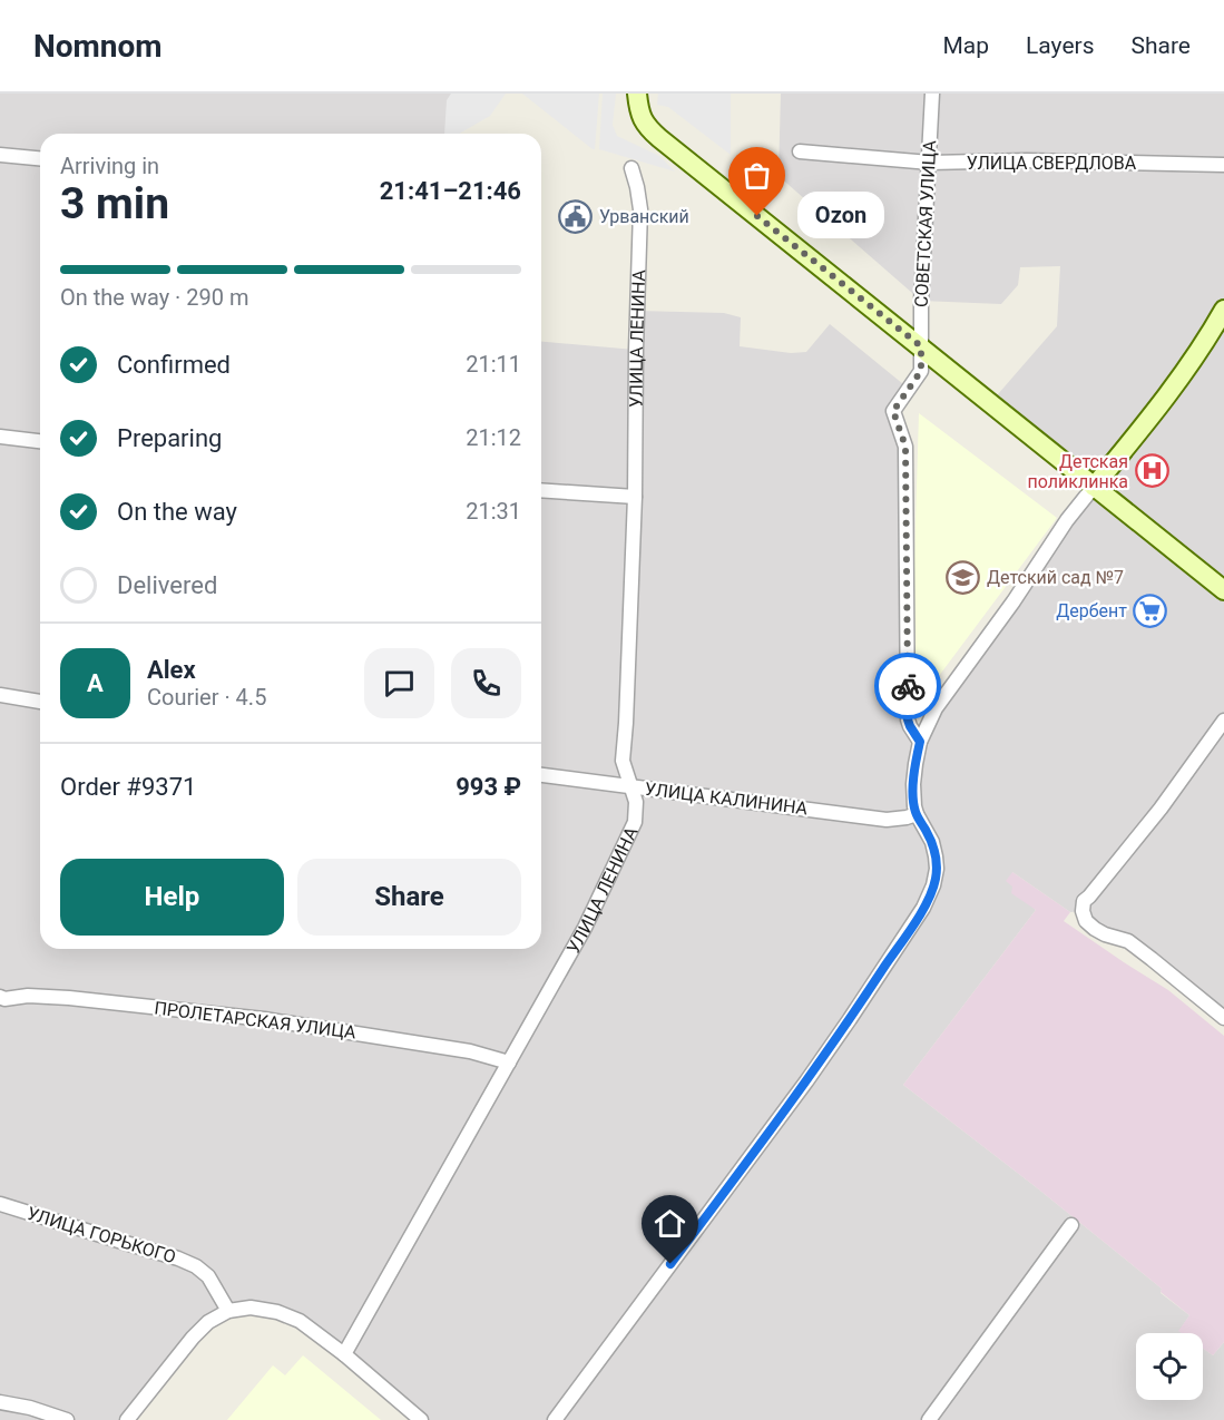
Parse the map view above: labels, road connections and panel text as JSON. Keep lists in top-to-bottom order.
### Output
{
  "streets": {
    "street": [
      "УЛИЦА СВЕРДЛОВА",
      "СОВЕТСКАЯ УЛИЦА",
      "УЛИЦА ЛЕНИНА",
      "УЛИЦА КАЛИНИНА",
      "ПРОЛЕТАРСКАЯ УЛИЦА",
      "УЛИЦА ГОРЬКОГО"
    ]
  },
  "crossings": [
    ["УЛИЦА СВЕРДЛОВА", "СОВЕТСКАЯ УЛИЦА"],
    ["УЛИЦА ЛЕНИНА", "УЛИЦА КАЛИНИНА"],
    ["УЛИЦА ЛЕНИНА", "ПРОЛЕТАРСКАЯ УЛИЦА"]
  ],
  "places": {
    "public building": ["Урванский"],
    "other": ["Ozon"],
    "hospital": ["Детская поликлинка"],
    "school or university": ["Детский сад №7"],
    "supermarket": ["Дербент"]
  },
  "page": {
    "header": "Nomnom",
    "nav": ["Map", "Layers", "Share"],
    "heading": ["3 min", "Arriving in", "21:41–21:46"],
    "panel": [
      "Alex",
      "Courier · 4.5",
      "Order #9371",
      "993 ₽"
    ],
    "bubble": "Ozon",
    "bar": "On the way · 290 m",
    "list": [
      ["Confirmed", "21:11"],
      ["Preparing", "21:12"],
      ["On the way", "21:31"],
      "Delivered"
    ],
    "round": "A",
    "buttons": ["Help", "Share"]
  }
}
